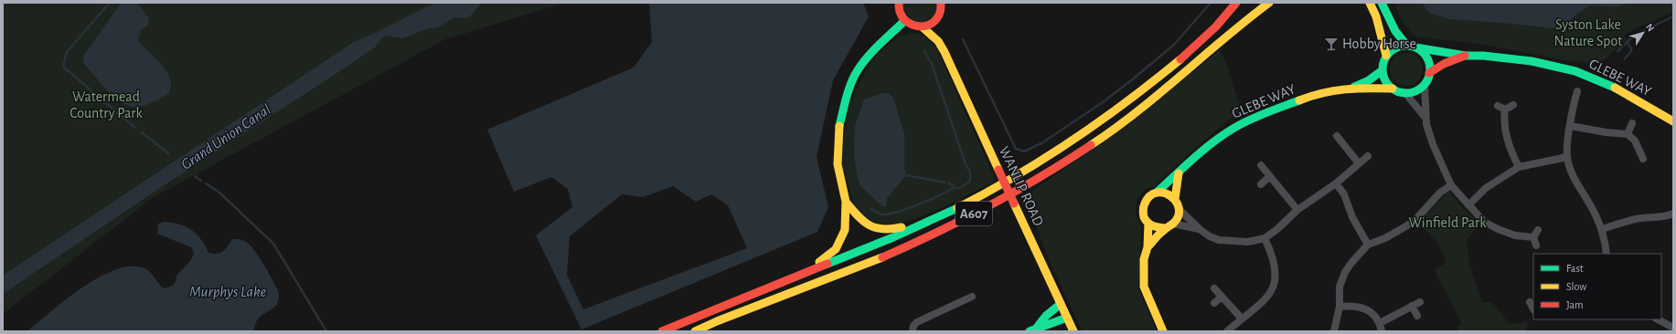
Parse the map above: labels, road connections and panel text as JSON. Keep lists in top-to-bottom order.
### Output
{
  "streets": {
    "main road": ["GLEBE WAY", "WANLIP ROAD", "A607"]
  },
  "water": ["Grand Union Canal", "Murphys Lake"],
  "parks": ["Syston Lake Nature Spot", "Watermead Country Park", "Winfield Park"],
  "places": {
    "bar": ["Hobby Horse"]
  },
  "legend": ["Fast", "Slow", "Jam"],
  "north": "top right"
}
